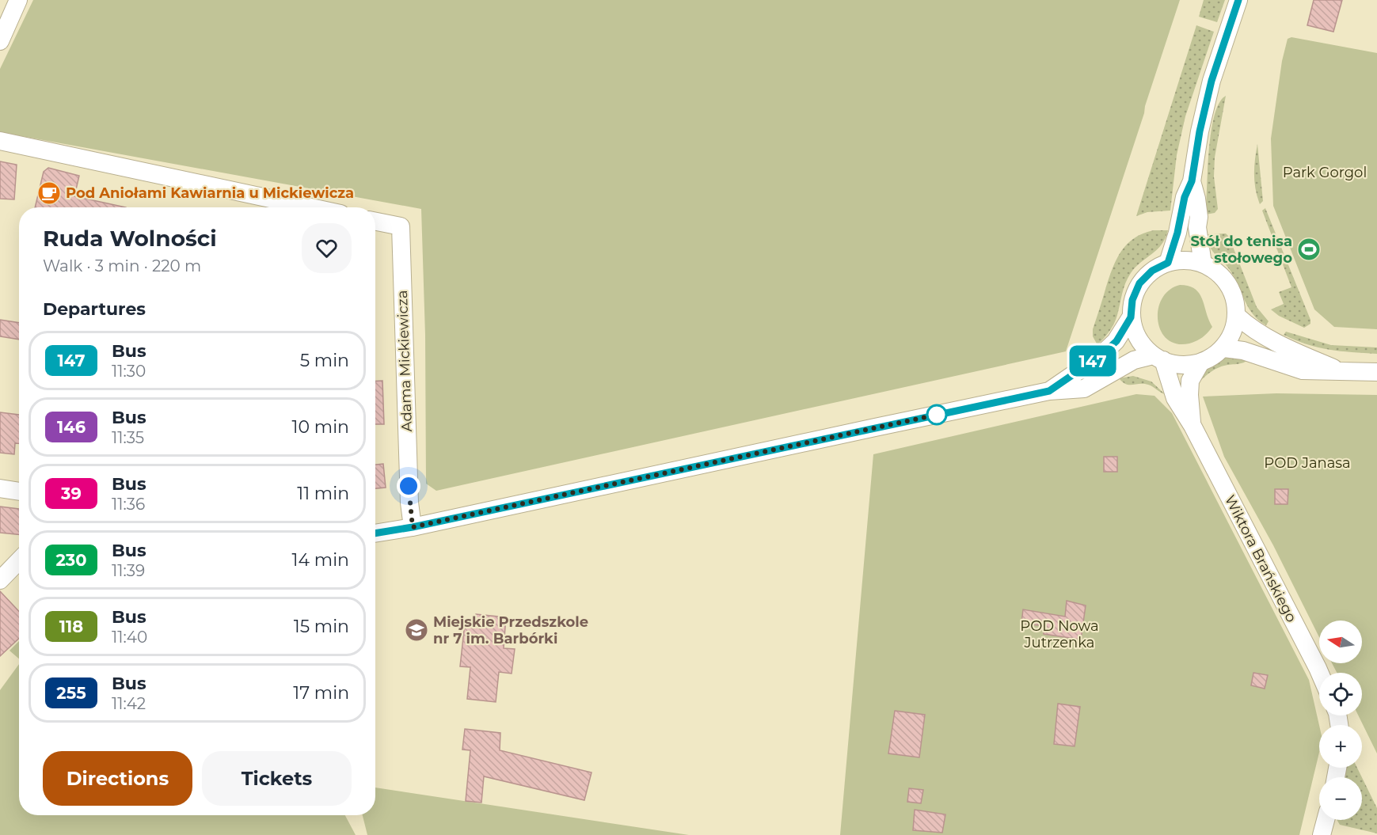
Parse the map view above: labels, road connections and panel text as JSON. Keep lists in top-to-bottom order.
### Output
{
  "streets": {
    "street": ["Adama Mickiewicza", "Wiktora Brańskiego"]
  },
  "parks": ["Park Gorgol", "POD Janasa", "POD Nowa Jutrzenka"],
  "places": {
    "cafe": ["Pod Aniołami Kawiarnia u Mickiewicza"],
    "sports": ["Stół do tenisa stołowego"],
    "school or university": ["Miejskie Przedszkole nr 7 im. Barbórki"]
  },
  "lines": ["bus line 147"],
  "north": "left",
  "page": {
    "on_map": "147",
    "heading": [
      ["Ruda Wolności", "Walk · 3 min · 220 m"],
      "Departures"
    ],
    "list": [
      {
        "mark": "147",
        "name": "Bus",
        "note": "11:30",
        "value": "5 min"
      },
      {
        "mark": "146",
        "name": "Bus",
        "note": "11:35",
        "value": "10 min"
      },
      {
        "mark": "39",
        "name": "Bus",
        "note": "11:36",
        "value": "11 min"
      },
      {
        "mark": "230",
        "name": "Bus",
        "note": "11:39",
        "value": "14 min"
      },
      {
        "mark": "118",
        "name": "Bus",
        "note": "11:40",
        "value": "15 min"
      },
      {
        "mark": "255",
        "name": "Bus",
        "note": "11:42",
        "value": "17 min"
      }
    ],
    "map_buttons": ["+", "−"],
    "buttons": ["Directions", "Tickets"]
  }
}
